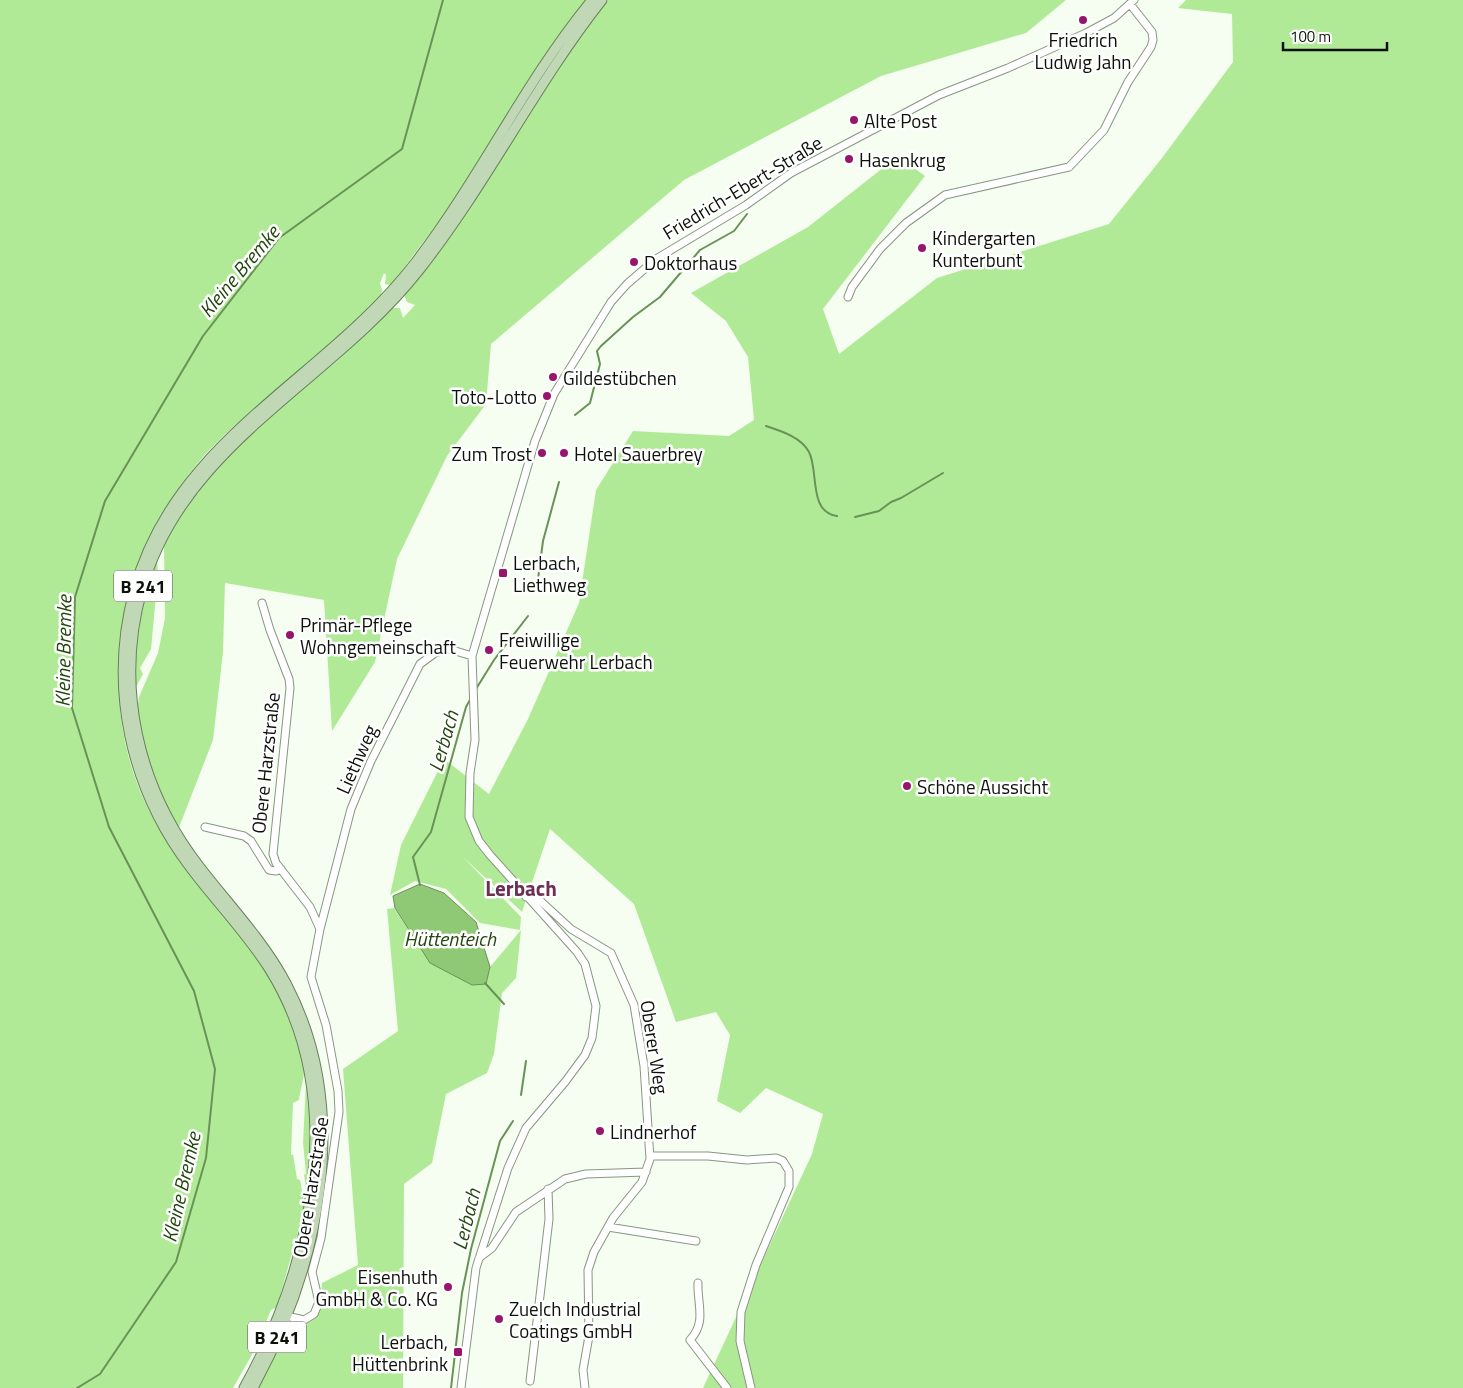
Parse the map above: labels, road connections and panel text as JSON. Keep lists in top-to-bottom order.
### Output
{
  "streets": {
    "main road": ["B 241"],
    "street": [
      "Friedrich-Ebert-Straße",
      "Liethweg",
      "Obere Harzstraße",
      "Oberer Weg"
    ]
  },
  "crossings": [
    ["Friedrich-Ebert-Straße", "Liethweg"],
    ["Friedrich-Ebert-Straße", "Oberer Weg"],
    ["B 241", "Obere Harzstraße"],
    ["Liethweg", "Obere Harzstraße"]
  ],
  "districts": ["Lerbach"],
  "water": ["Kleine Bremke", "Lerbach", "Hüttenteich"],
  "places": {
    "other": [
      "Friedrich Ludwig Jahn",
      "Alte Post",
      "Hasenkrug",
      "Kindergarten Kunterbunt",
      "Doktorhaus",
      "Gildestübchen",
      "Toto-Lotto",
      "Zum Trost",
      "Hotel Sauerbrey",
      "Primär-Pflege Wohngemeinschaft",
      "Freiwillige Feuerwehr Lerbach",
      "Schöne Aussicht",
      "Lindnerhof",
      "Eisenhuth GmbH & Co. KG",
      "Zuelch Industrial Coatings GmbH"
    ],
    "transit": ["Lerbach, Liethweg", "Lerbach, Hüttenbrink"]
  },
  "scale_bar": "100 m"
}
